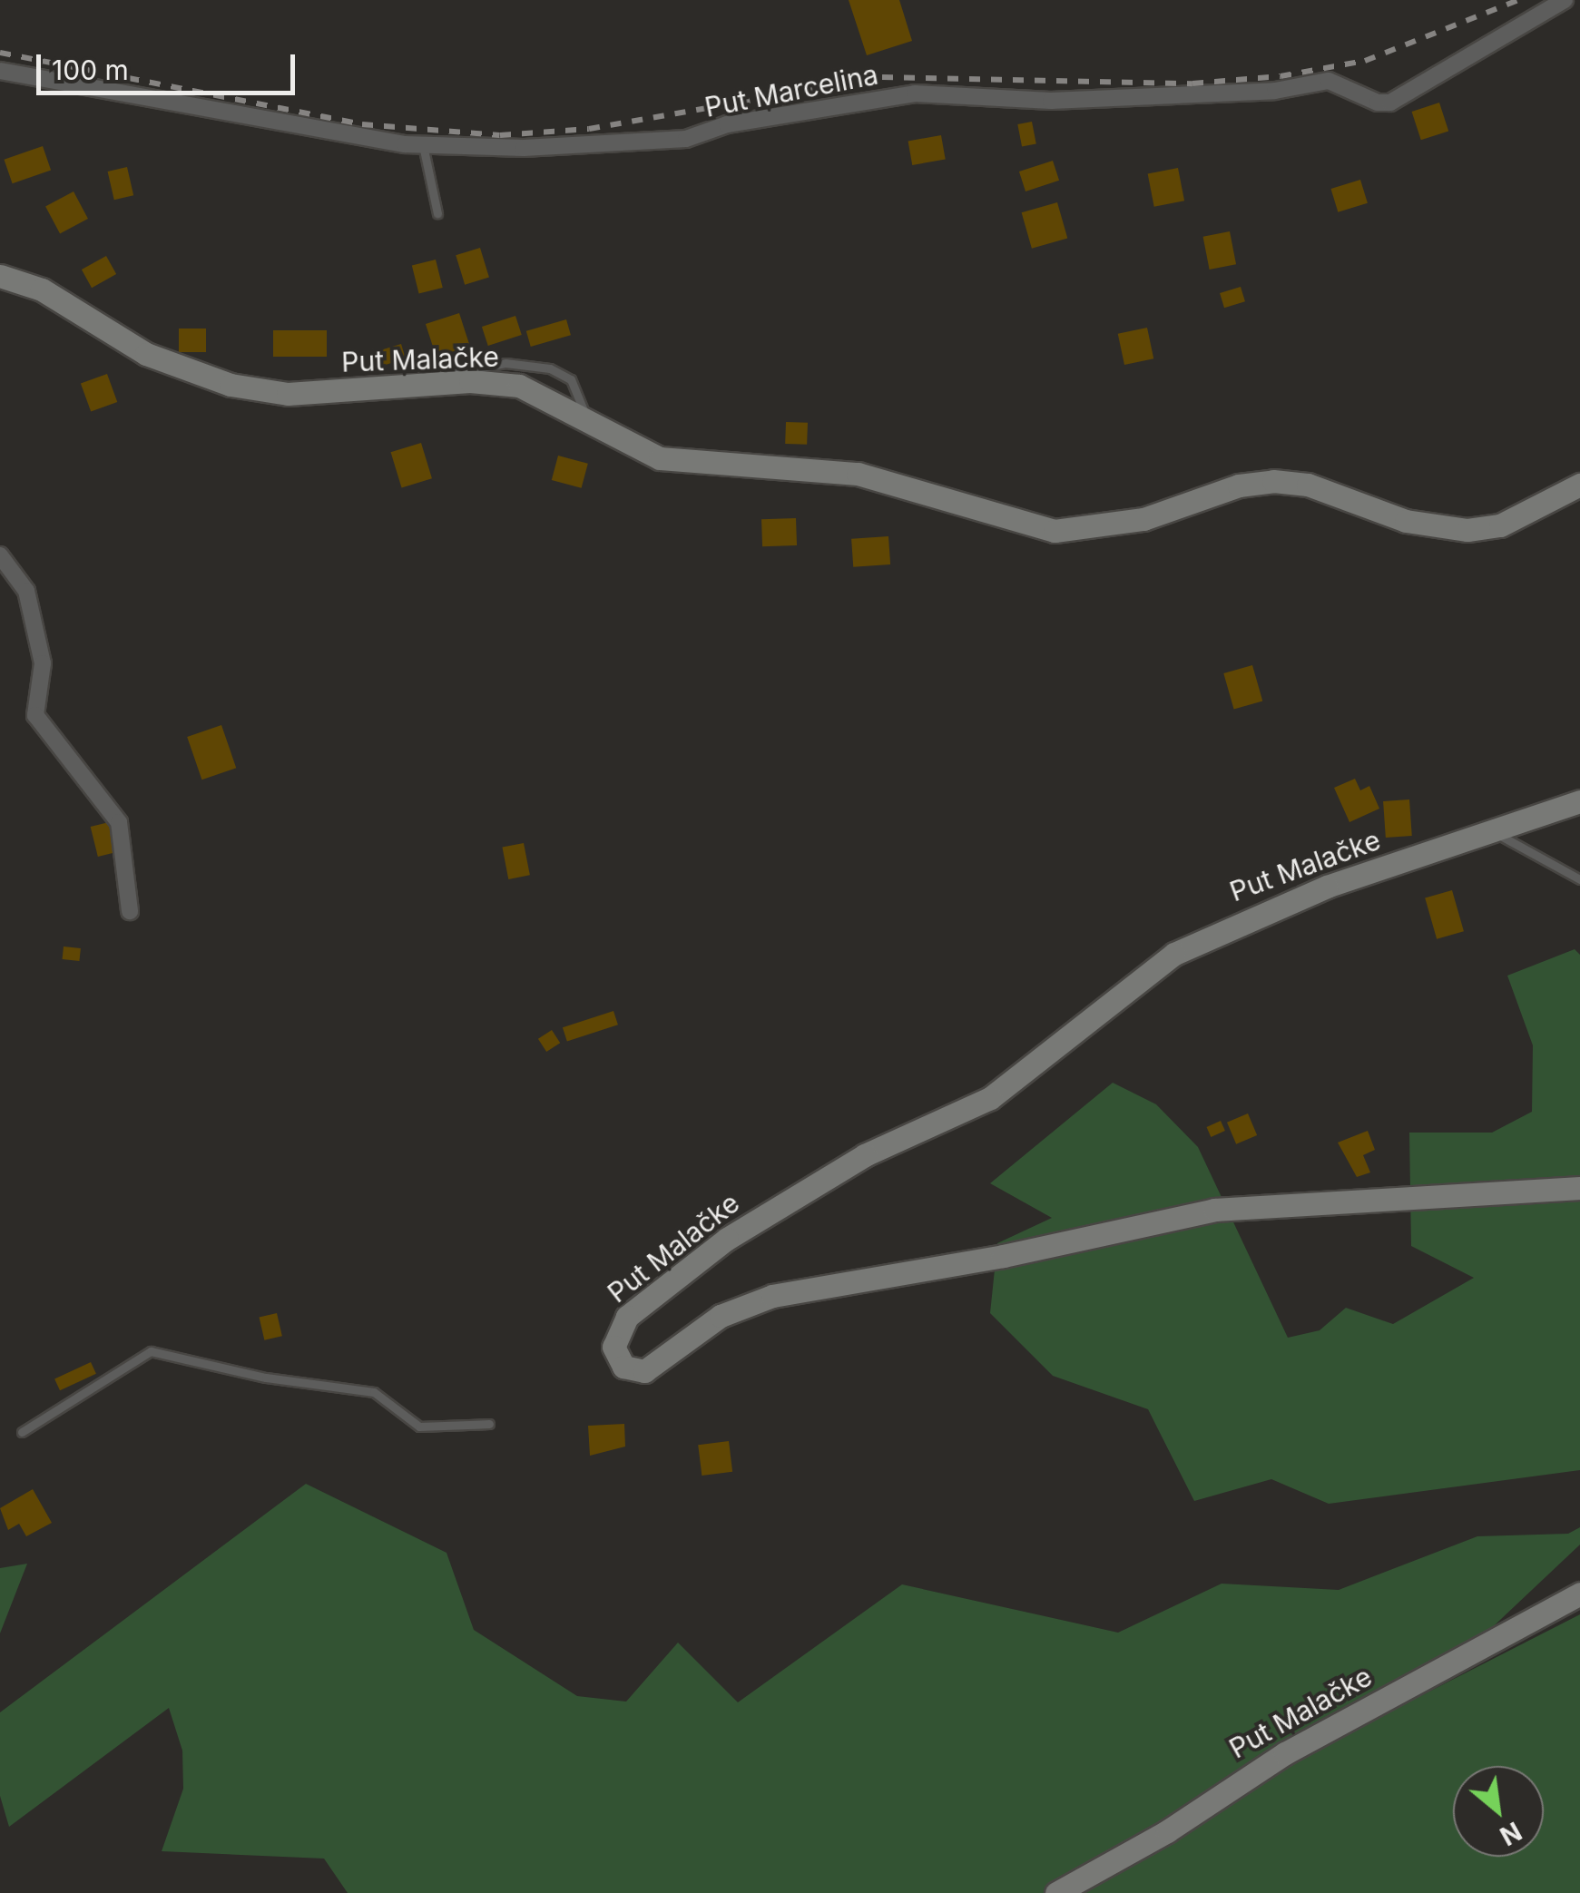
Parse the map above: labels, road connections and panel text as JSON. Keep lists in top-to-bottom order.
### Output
{
  "streets": {
    "main road": ["Put Malačke"],
    "street": ["Put Marcelina"]
  },
  "scale_bar": "100 m",
  "north": "bottom right"
}
